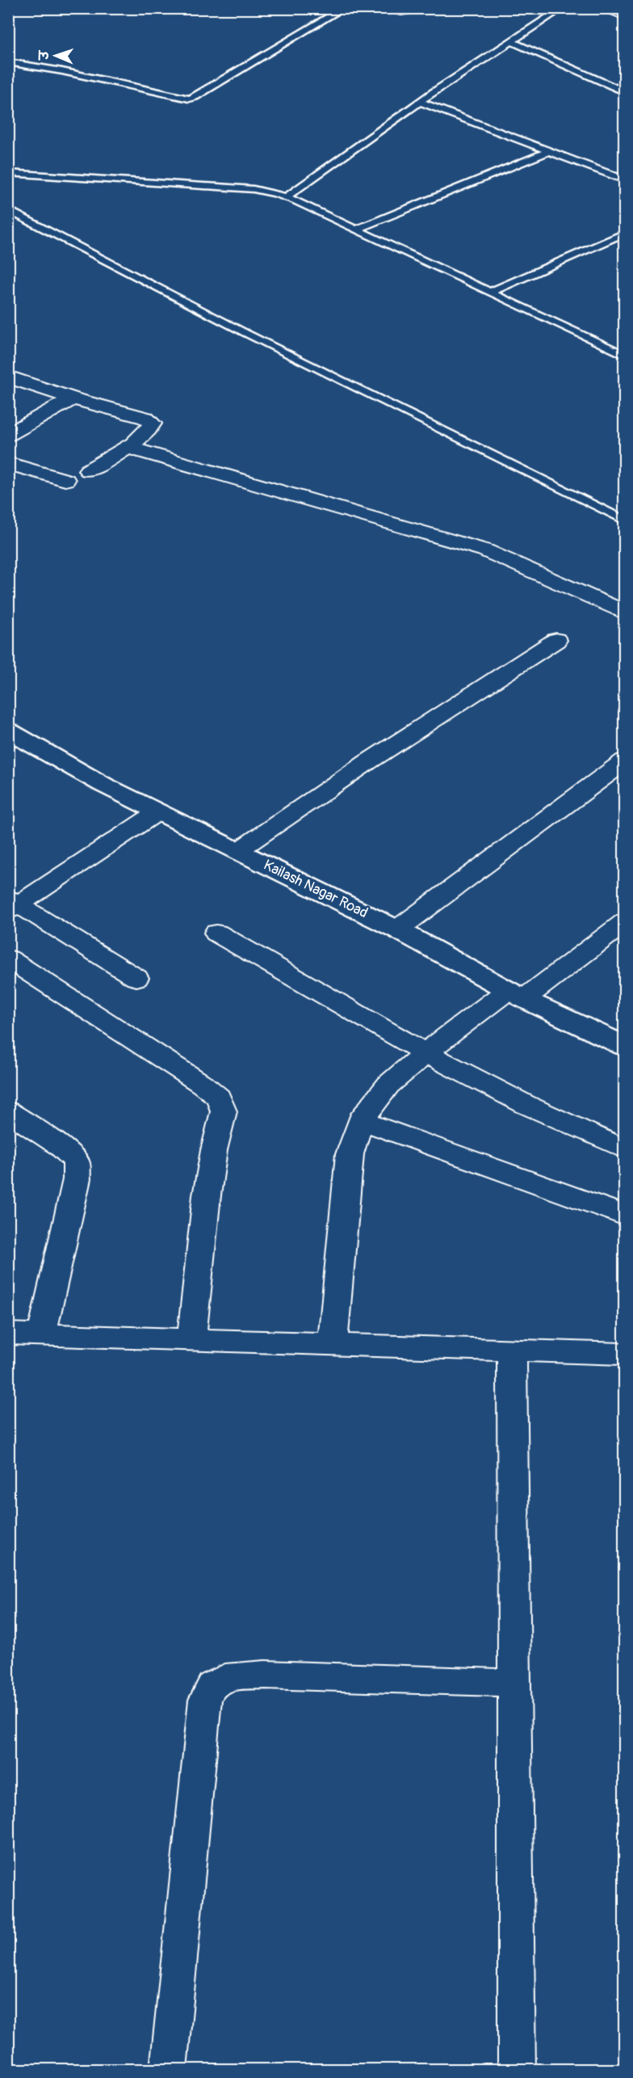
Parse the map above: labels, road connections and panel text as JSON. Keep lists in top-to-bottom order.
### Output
{
  "streets": {
    "street": ["Kailash Nagar Road"]
  },
  "north": "left"
}
